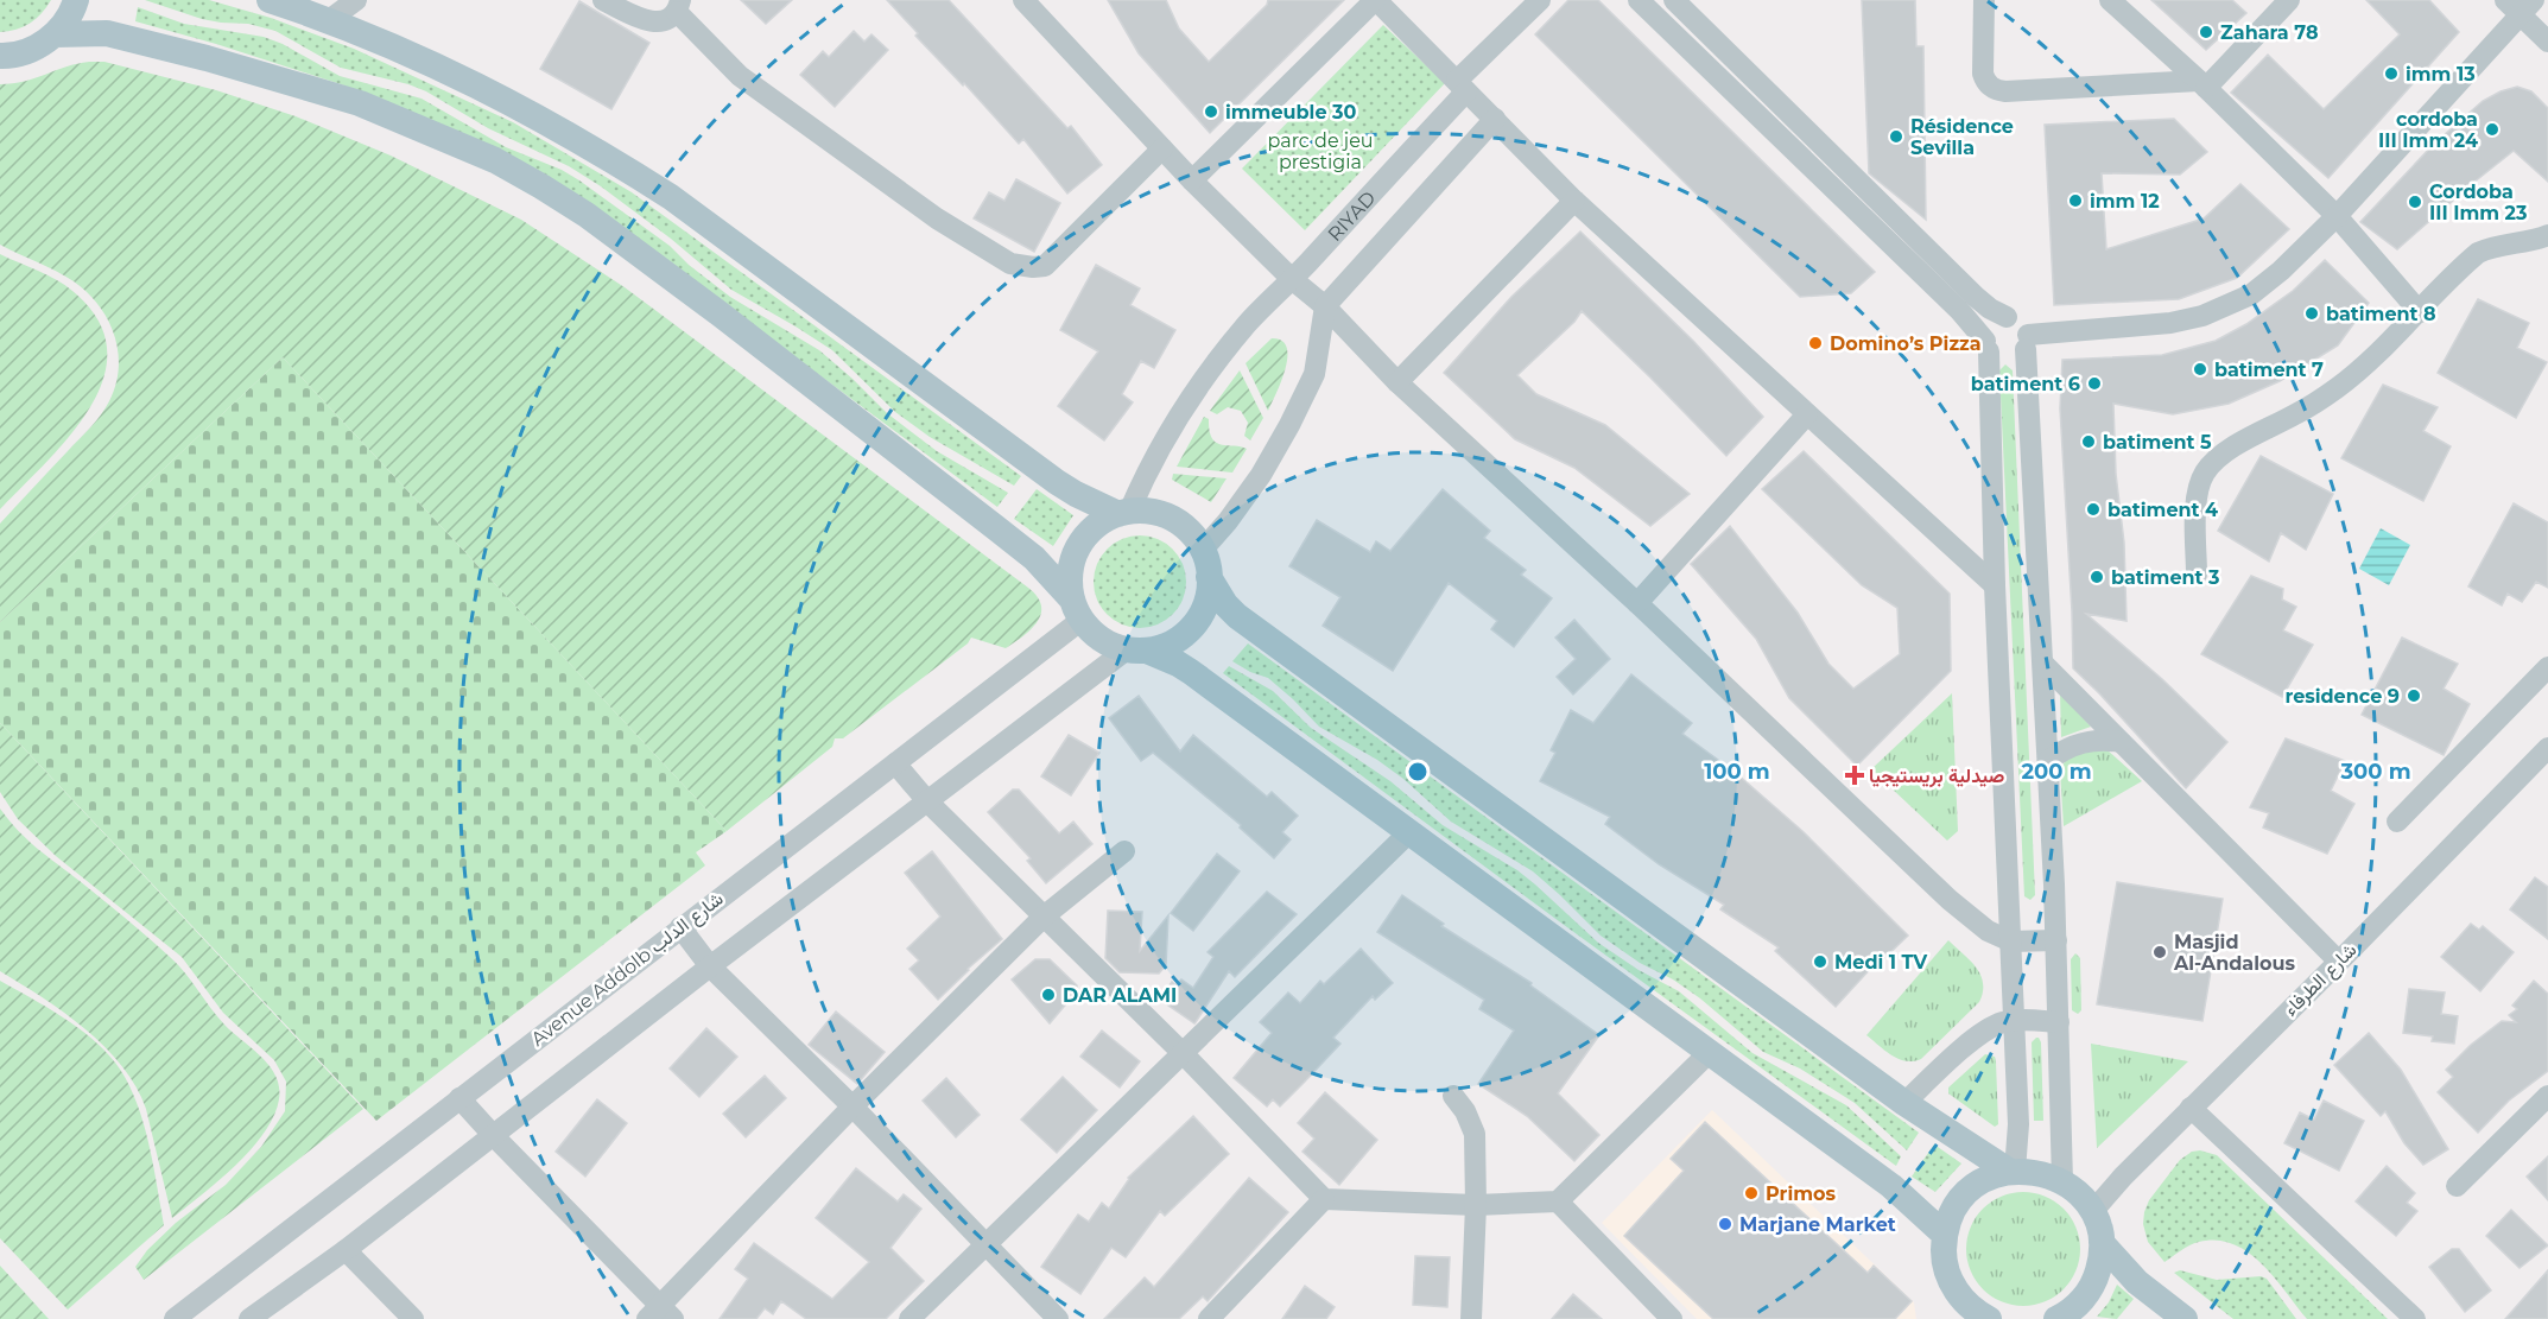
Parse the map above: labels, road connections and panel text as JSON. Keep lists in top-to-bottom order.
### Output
{
  "streets": {
    "street": ["RIYAD", "Avenue Addolb شارع الدلب", "شارع الطرفاء"]
  },
  "parks": ["parc de jeu prestigia"],
  "places": {
    "other": [
      "Zahara 78",
      "imm 13",
      "immeuble 30",
      "cordoba III Imm 24",
      "Résidence Sevilla",
      "imm 12",
      "Cordoba III Imm 23",
      "batiment 8",
      "Domino’s Pizza",
      "batiment 7",
      "batiment 6",
      "batiment 5",
      "batiment 4",
      "batiment 3",
      "residence 9",
      "Masjid Al-Andalous",
      "Medi 1 TV",
      "DAR ALAMI",
      "Primos",
      "Marjane Market"
    ],
    "health": ["صيدلية بريستيجيا"]
  },
  "rings": ["100 m", "200 m", "300 m"]
}
